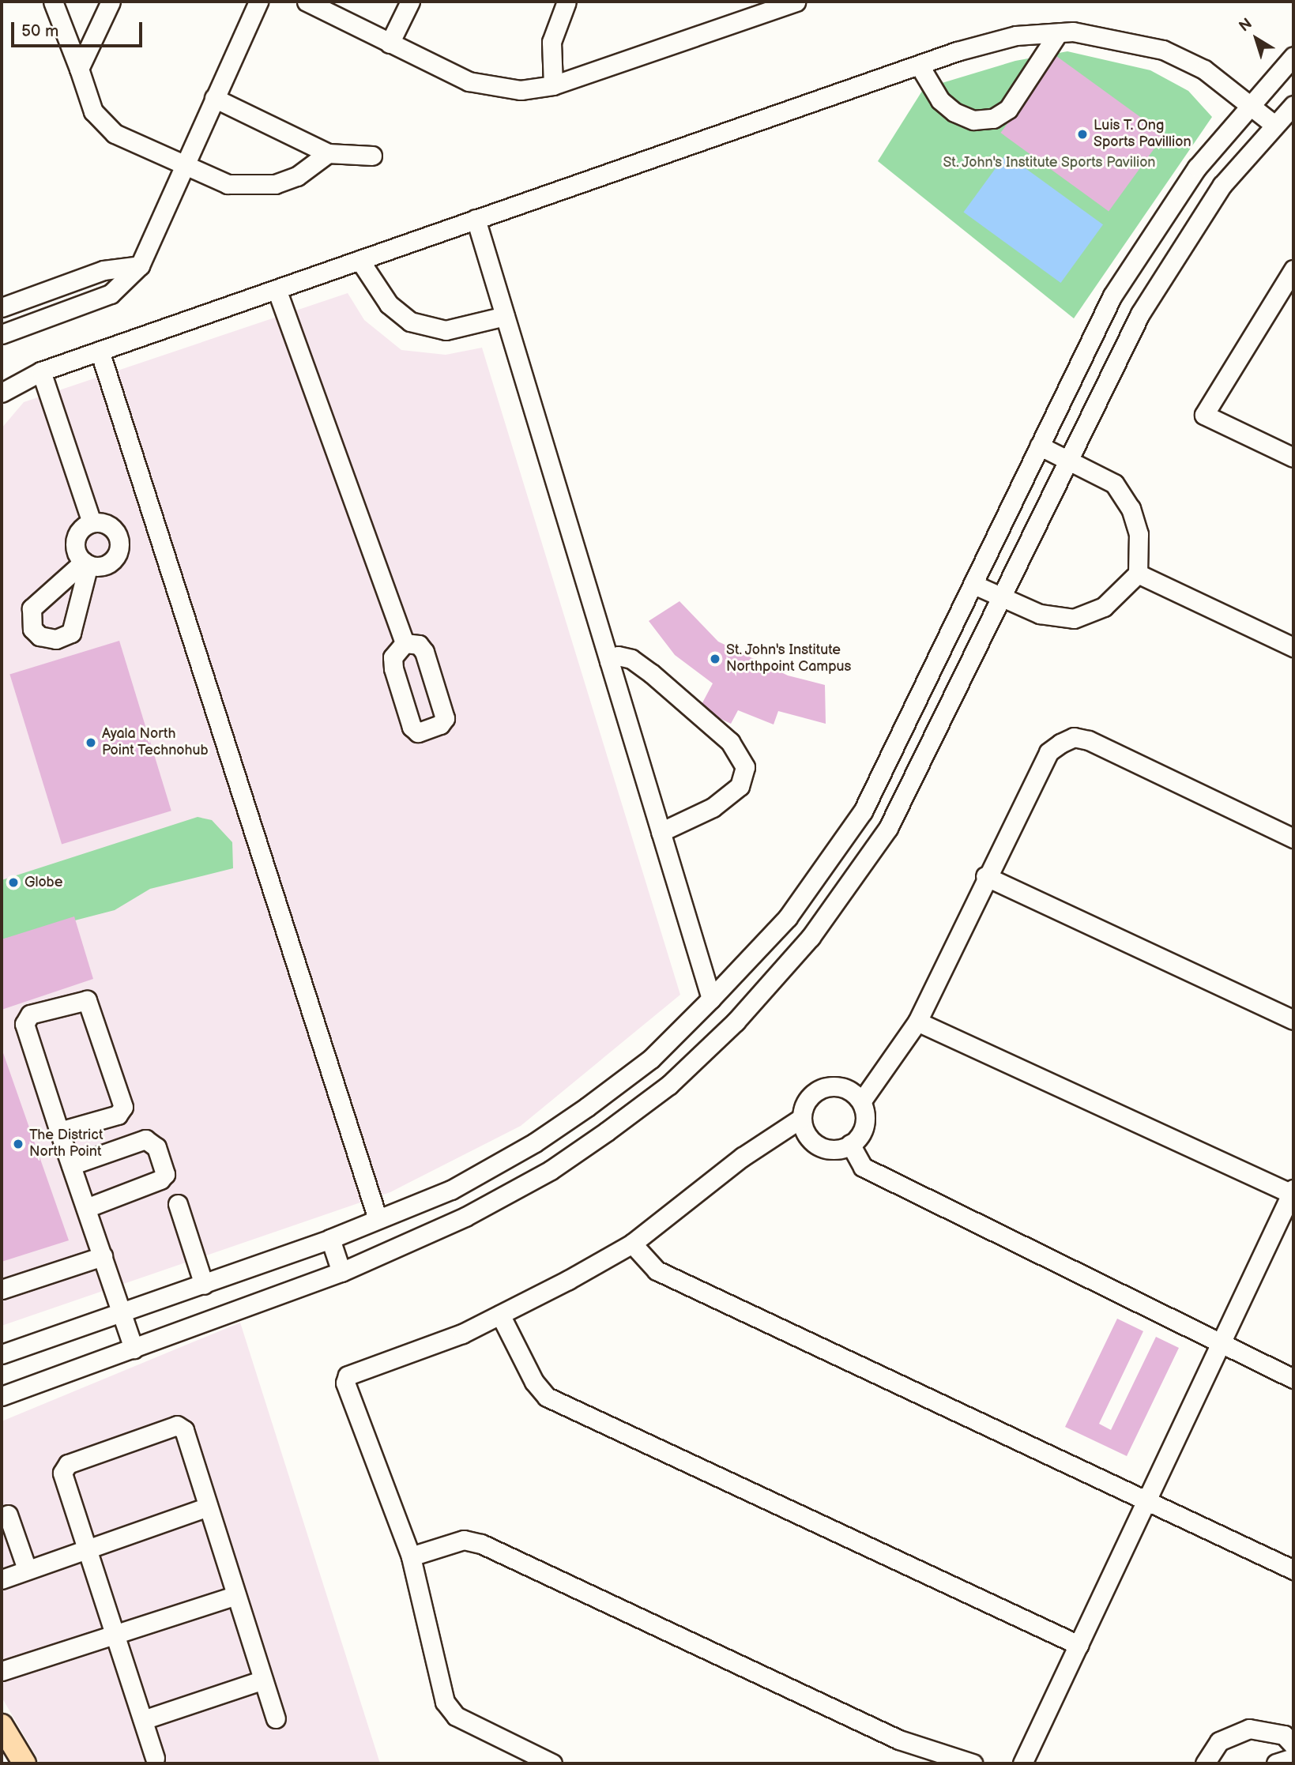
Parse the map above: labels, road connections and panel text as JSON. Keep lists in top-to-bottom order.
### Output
{
  "parks": ["St. John's Institute Sports Pavilion"],
  "places": [
    "Luis T. Ong Sports Pavillion",
    "St. John's Institute Northpoint Campus",
    "Ayala North Point Technohub",
    "Globe",
    "The District North Point"
  ],
  "scale_bar": "50 m",
  "north": "top left"
}
